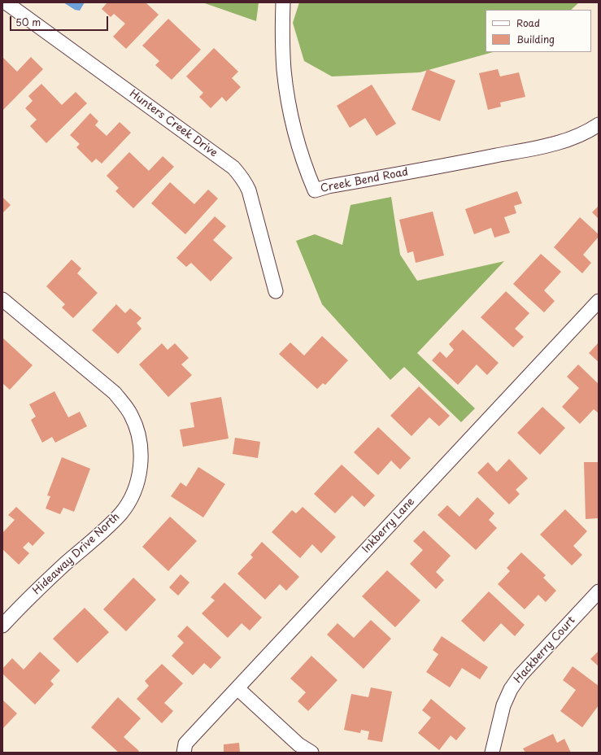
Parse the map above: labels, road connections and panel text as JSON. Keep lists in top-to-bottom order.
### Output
{
  "streets": {
    "street": [
      "Hunters Creek Drive",
      "Creek Bend Road",
      "Inkberry Lane",
      "Hideaway Drive North",
      "Hackberry Court"
    ]
  },
  "legend": ["Road", "Building"],
  "scale_bar": "50 m"
}
